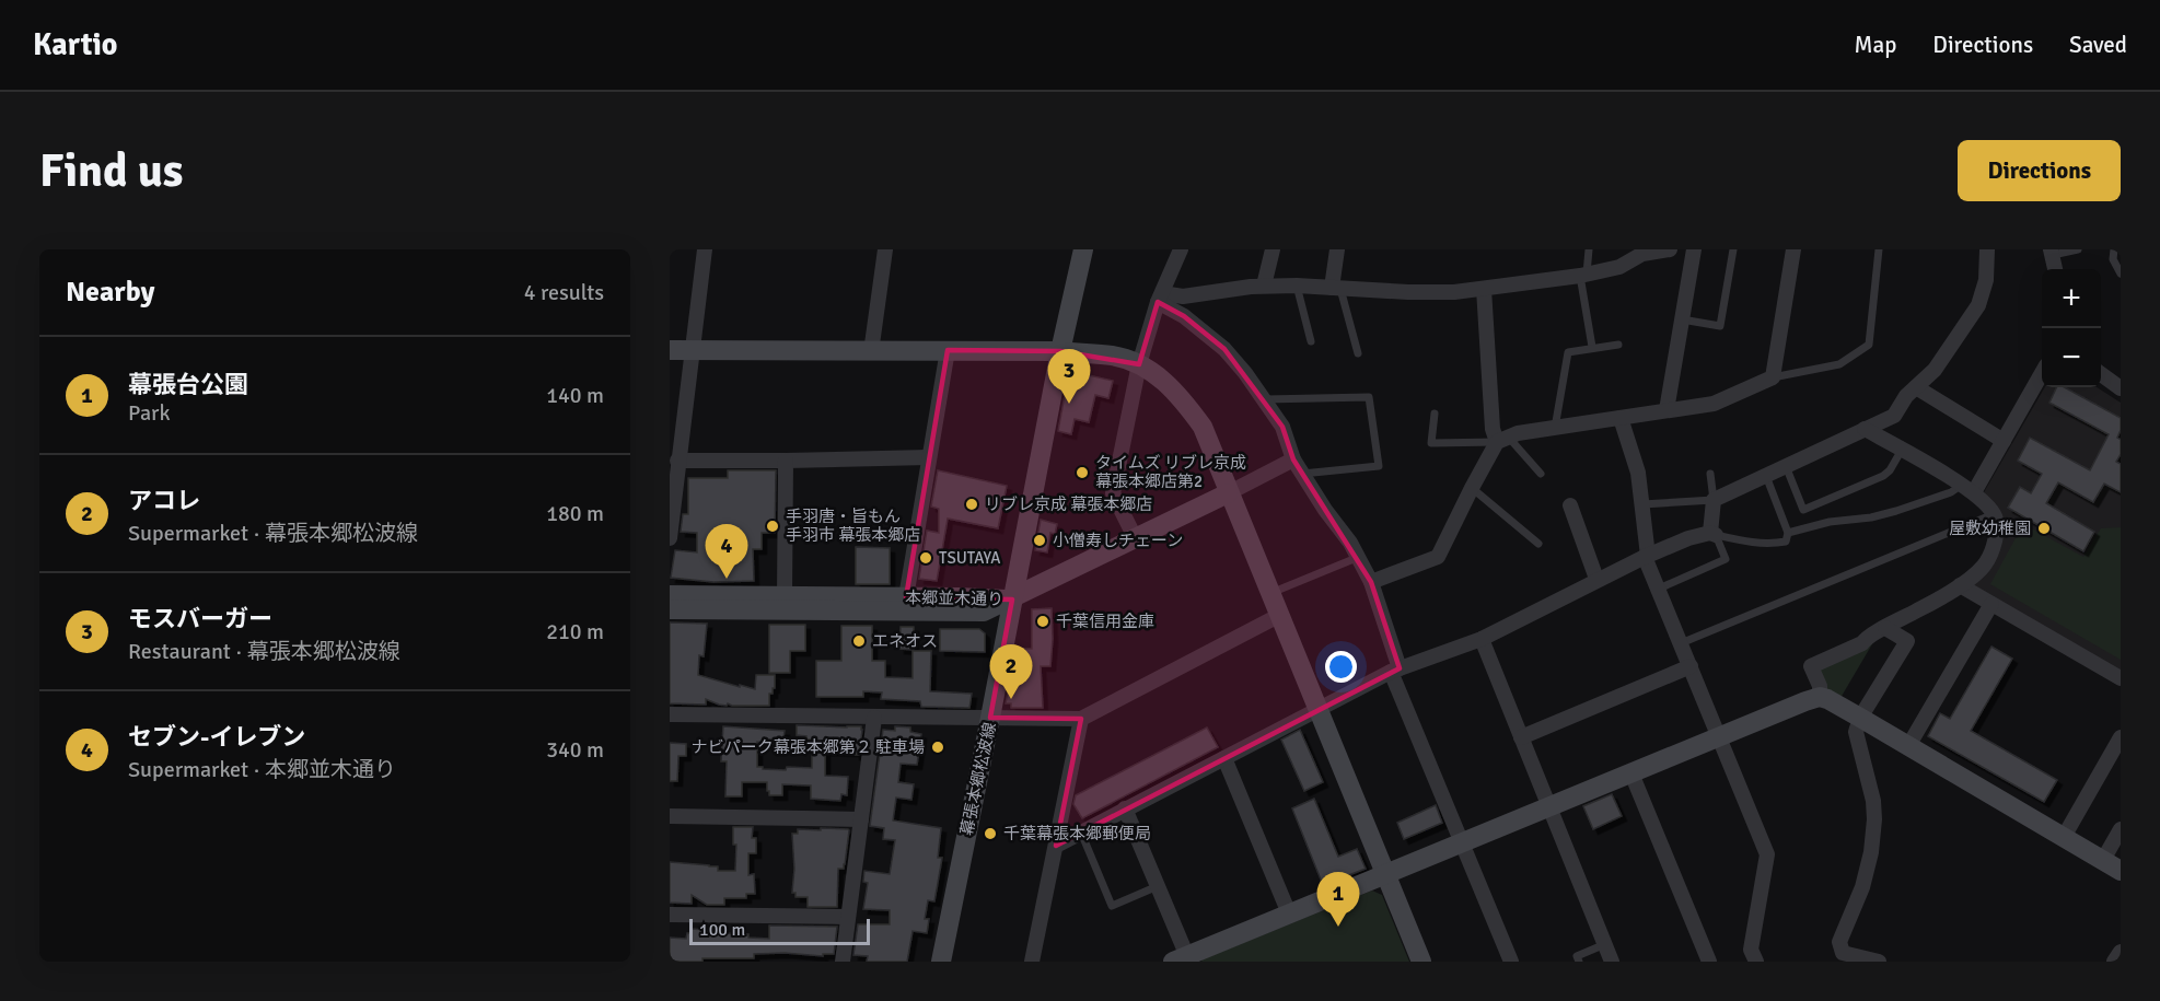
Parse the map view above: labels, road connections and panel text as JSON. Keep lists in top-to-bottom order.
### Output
{
  "streets": {
    "street": ["本郷並木通り", "幕張本郷松波線"]
  },
  "crossings": [
    ["本郷並木通り", "幕張本郷松波線"]
  ],
  "places": [
    "タイムズ リブレ京成 幕張本郷店第2",
    "リブレ京成 幕張本郷店",
    "手羽唐・旨もん 手羽市 幕張本郷店",
    "屋敷幼稚園",
    "小僧寿しチェーン",
    "TSUTAYA",
    "千葉信用金庫",
    "エネオス",
    "ナビパーク幕張本郷第２ 駐車場",
    "千葉幕張本郷郵便局"
  ],
  "scale_bar": "100 m",
  "page": {
    "header": "Kartio",
    "nav": ["Map", "Directions", "Saved"],
    "buttons": "Directions",
    "title": "Find us",
    "heading": ["Nearby", "4 results"],
    "map_buttons": ["+", "−"],
    "list": [
      {
        "mark": "1",
        "name": "幕張台公園",
        "note": "Park",
        "value": "140 m"
      },
      {
        "mark": "2",
        "name": "アコレ",
        "note": "Supermarket · 幕張本郷松波線",
        "value": "180 m"
      },
      {
        "mark": "3",
        "name": "モスバーガー",
        "note": "Restaurant · 幕張本郷松波線",
        "value": "210 m"
      },
      {
        "mark": "4",
        "name": "セブン-イレブン",
        "note": "Supermarket · 本郷並木通り",
        "value": "340 m"
      }
    ],
    "pins": [
      "3",
      "4",
      "2",
      "1"
    ],
    "scale": "100 m"
  }
}
